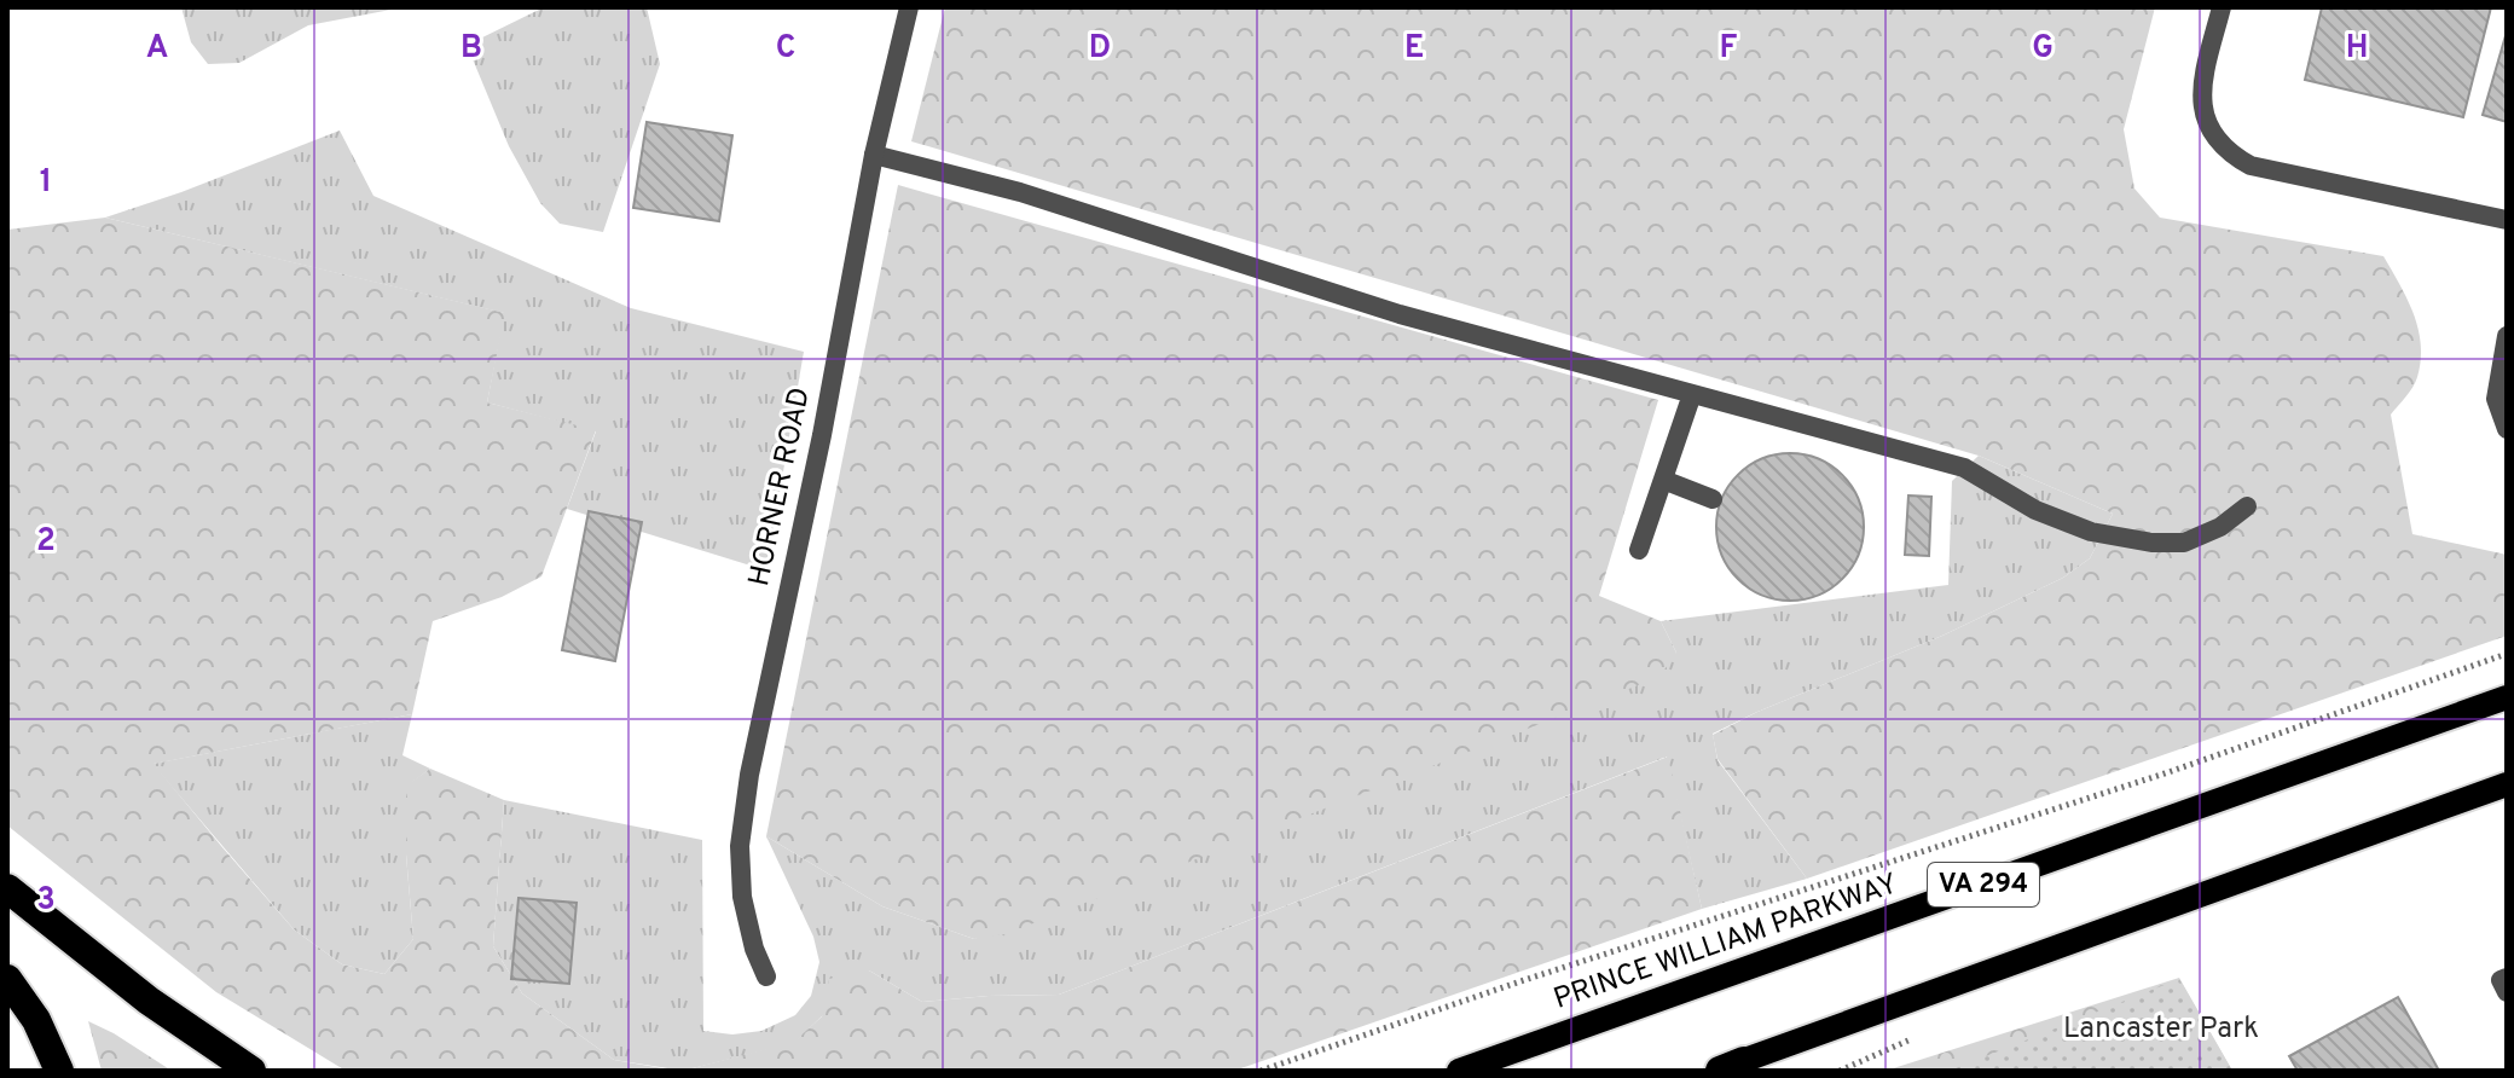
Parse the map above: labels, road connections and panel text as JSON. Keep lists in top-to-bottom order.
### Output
{
  "streets": {
    "main road": ["VA 294", "PRINCE WILLIAM PARKWAY"],
    "street": ["HORNER ROAD"]
  },
  "parks": ["Lancaster Park"],
  "grid": {
    "columns": [
      "A",
      "B",
      "C",
      "D",
      "E",
      "F",
      "G",
      "H"
    ],
    "rows": ["1", "2", "3"]
  }
}
